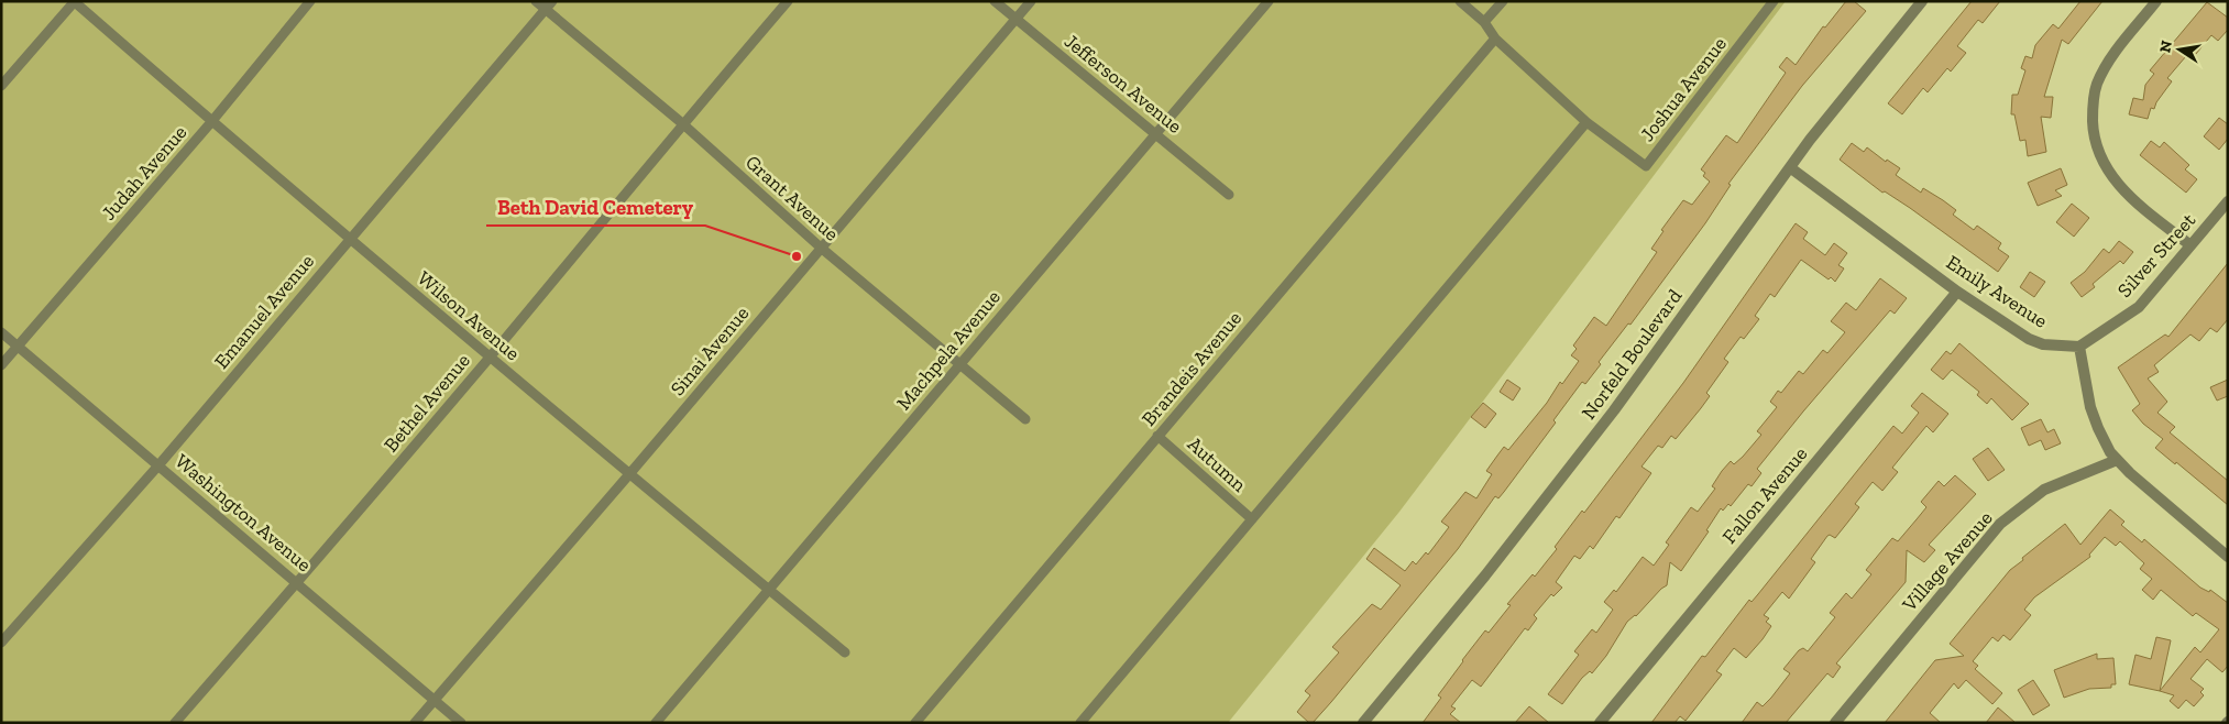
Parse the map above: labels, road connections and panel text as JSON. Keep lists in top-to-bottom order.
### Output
{
  "streets": {
    "street": [
      "Silver Street",
      "Emily Avenue",
      "Norfeld Boulevard",
      "Fallon Avenue",
      "Village Avenue"
    ],
    "lane": [
      "Jefferson Avenue",
      "Joshua Avenue",
      "Judah Avenue",
      "Grant Avenue",
      "Emanuel Avenue",
      "Wilson Avenue",
      "Machpela Avenue",
      "Sinai Avenue",
      "Brandeis Avenue",
      "Bethel Avenue",
      "Autumn",
      "Washington Avenue"
    ]
  },
  "crossings": [
    ["Jefferson Avenue", "Machpela Avenue"],
    ["Jefferson Avenue", "Sinai Avenue"],
    ["Judah Avenue", "Wilson Avenue"],
    ["Judah Avenue", "Washington Avenue"],
    ["Grant Avenue", "Emanuel Avenue"],
    ["Grant Avenue", "Machpela Avenue"],
    ["Grant Avenue", "Sinai Avenue"],
    ["Grant Avenue", "Bethel Avenue"],
    ["Silver Street", "Emily Avenue"],
    ["Emily Avenue", "Norfeld Boulevard"],
    ["Emily Avenue", "Fallon Avenue"],
    ["Emanuel Avenue", "Wilson Avenue"],
    ["Emanuel Avenue", "Washington Avenue"],
    ["Wilson Avenue", "Machpela Avenue"],
    ["Wilson Avenue", "Sinai Avenue"],
    ["Wilson Avenue", "Bethel Avenue"],
    ["Sinai Avenue", "Washington Avenue"],
    ["Brandeis Avenue", "Autumn"],
    ["Bethel Avenue", "Washington Avenue"]
  ],
  "places": ["Beth David Cemetery"],
  "north": "left"
}
